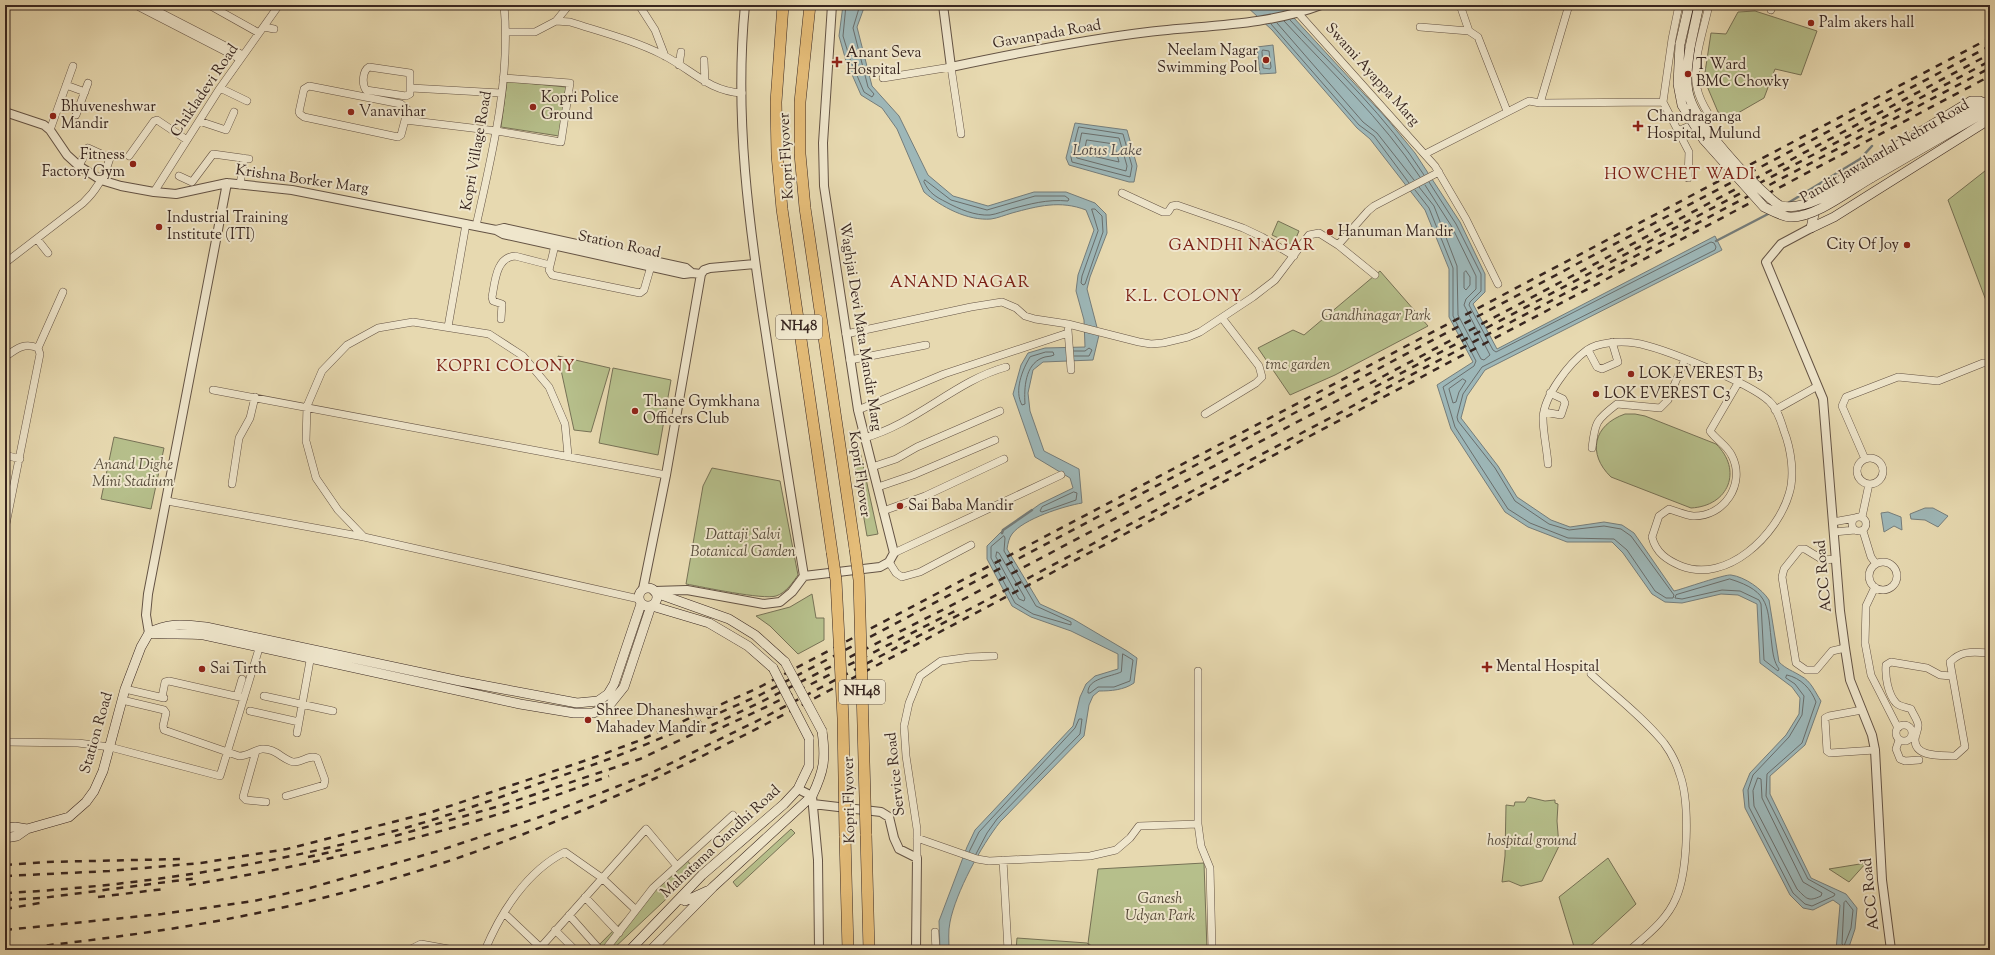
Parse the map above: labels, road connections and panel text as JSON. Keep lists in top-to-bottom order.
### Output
{
  "streets": {
    "highway": ["Kopri Flyover", "NH48"],
    "main road": ["Pandit Jawaharlal Nehru Road", "Station Road", "Mahatama Gandhi Road"],
    "street": [
      "Gavanpada Road",
      "Swami Ayappa Marg",
      "Chikladevi Road",
      "Kopri Village Road",
      "Krishna Borker Marg",
      "Waghjai Devi Mata Mandir Marg",
      "ACC Road",
      "Service Road"
    ]
  },
  "crossings": [
    ["Gavanpada Road", "Swami Ayappa Marg"],
    ["Chikladevi Road", "Krishna Borker Marg"],
    ["Kopri Village Road", "Krishna Borker Marg"],
    ["Kopri Village Road", "Station Road"],
    ["Krishna Borker Marg", "Station Road"]
  ],
  "districts": [
    "HOWCHET WADI",
    "GANDHI NAGAR",
    "ANAND NAGAR",
    "K.L. COLONY",
    "KOPRI COLONY"
  ],
  "water": ["Lotus Lake"],
  "parks": [
    "Gandhinagar Park",
    "tmc garden",
    "Anand Dighe Mini Stadium",
    "Dattaji Salvi Botanical Garden",
    "hospital ground",
    "Ganesh Udyan Park"
  ],
  "places": {
    "other": [
      "Palm akers hall",
      "Neelam Nagar Swimming Pool",
      "T Ward BMC Chowky",
      "Kopri Police Ground",
      "Vanavihar",
      "Bhuveneshwar Mandir",
      "Fitness Factory Gym",
      "Industrial Training Institute (ITI)",
      "Hanuman Mandir",
      "City Of Joy",
      "LOK EVEREST B3",
      "LOK EVEREST C3",
      "Thane Gymkhana Officers Club",
      "Sai Baba Mandir",
      "Sai Tirth",
      "Shree Dhaneshwar Mahadev Mandir"
    ],
    "health": ["Anant Seva Hospital", "Chandraganga Hospital, Mulund", "Mental Hospital"]
  }
}
